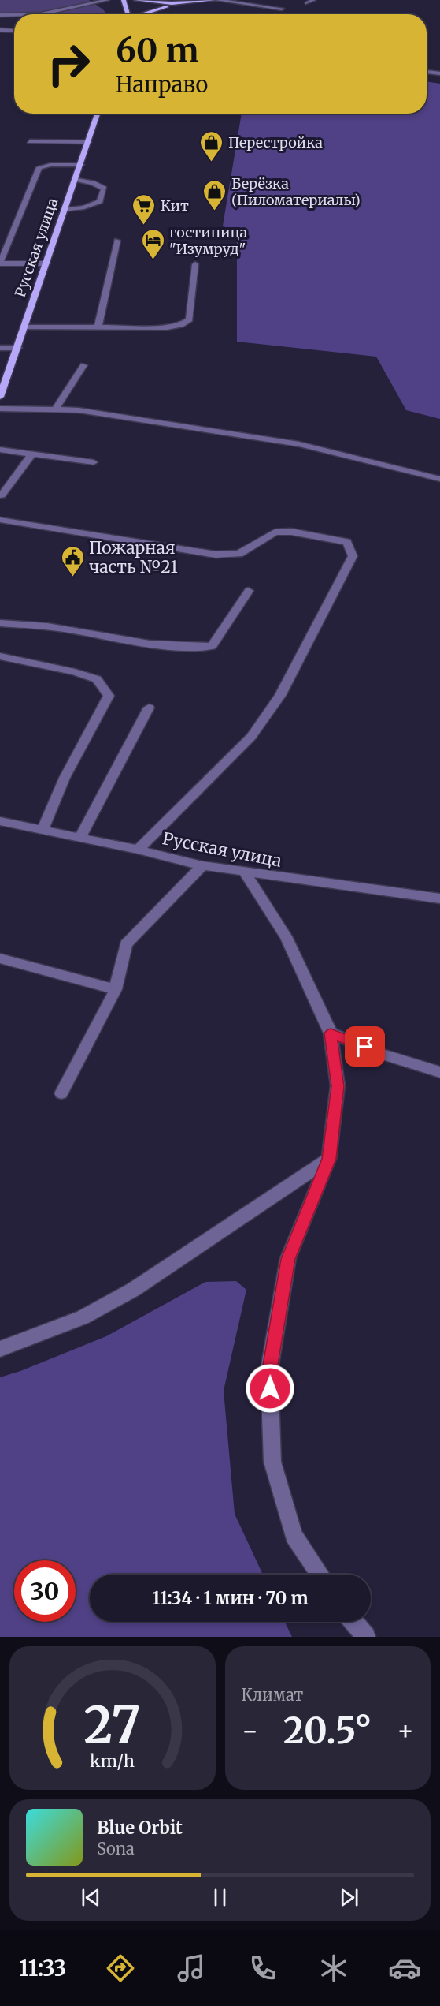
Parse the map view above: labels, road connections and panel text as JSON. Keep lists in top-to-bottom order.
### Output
{
  "streets": {
    "main road": ["Русская улица"]
  },
  "places": {
    "shop": ["Перестройка", "Берёзка (Пиломатериалы)"],
    "supermarket": ["Кит"],
    "hotel": ["гостиница \"Изумруд\""],
    "public building": ["Пожарная часть №21"]
  },
  "page": {
    "turn": ["60 m", "Направо"],
    "limit": "30",
    "trip": "11:34 · 1 мин · 70 m",
    "tile": "Климат",
    "heat": ["−", "20.5°", "+"],
    "song": ["Blue Orbit", "Sona"],
    "tabs": "11:33",
    "gauge": ["27", "km/h"]
  }
}
